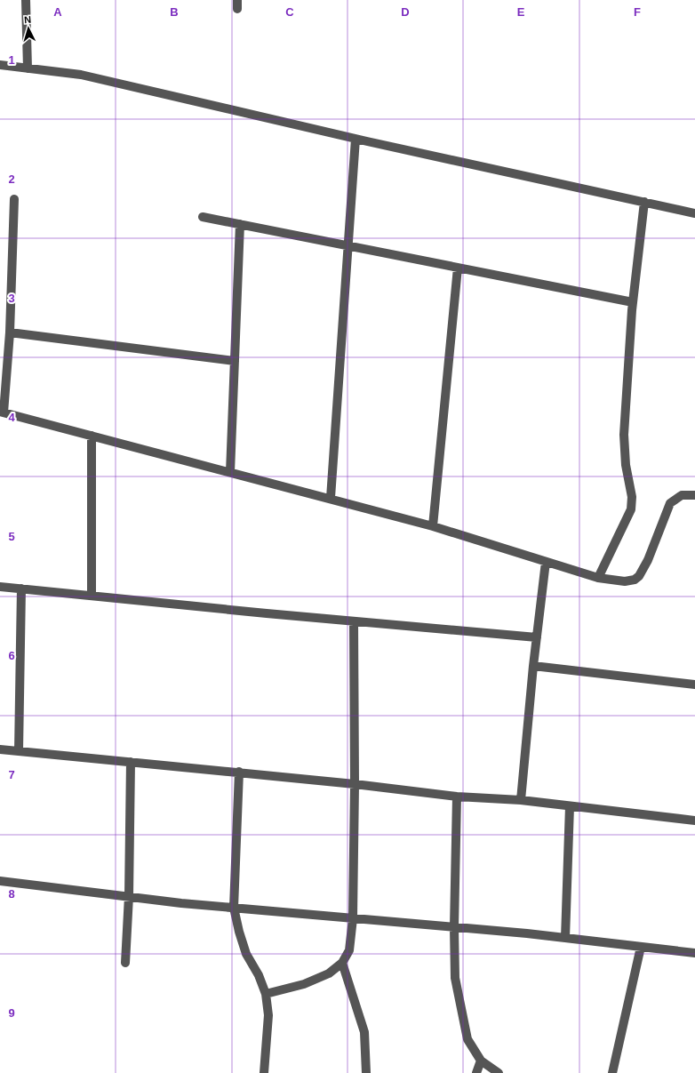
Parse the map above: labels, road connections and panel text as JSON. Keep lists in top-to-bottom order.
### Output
{
  "north": "top",
  "grid": {
    "columns": [
      "A",
      "B",
      "C",
      "D",
      "E",
      "F"
    ],
    "rows": [
      "1",
      "2",
      "3",
      "4",
      "5",
      "6",
      "7",
      "8",
      "9"
    ]
  }
}
